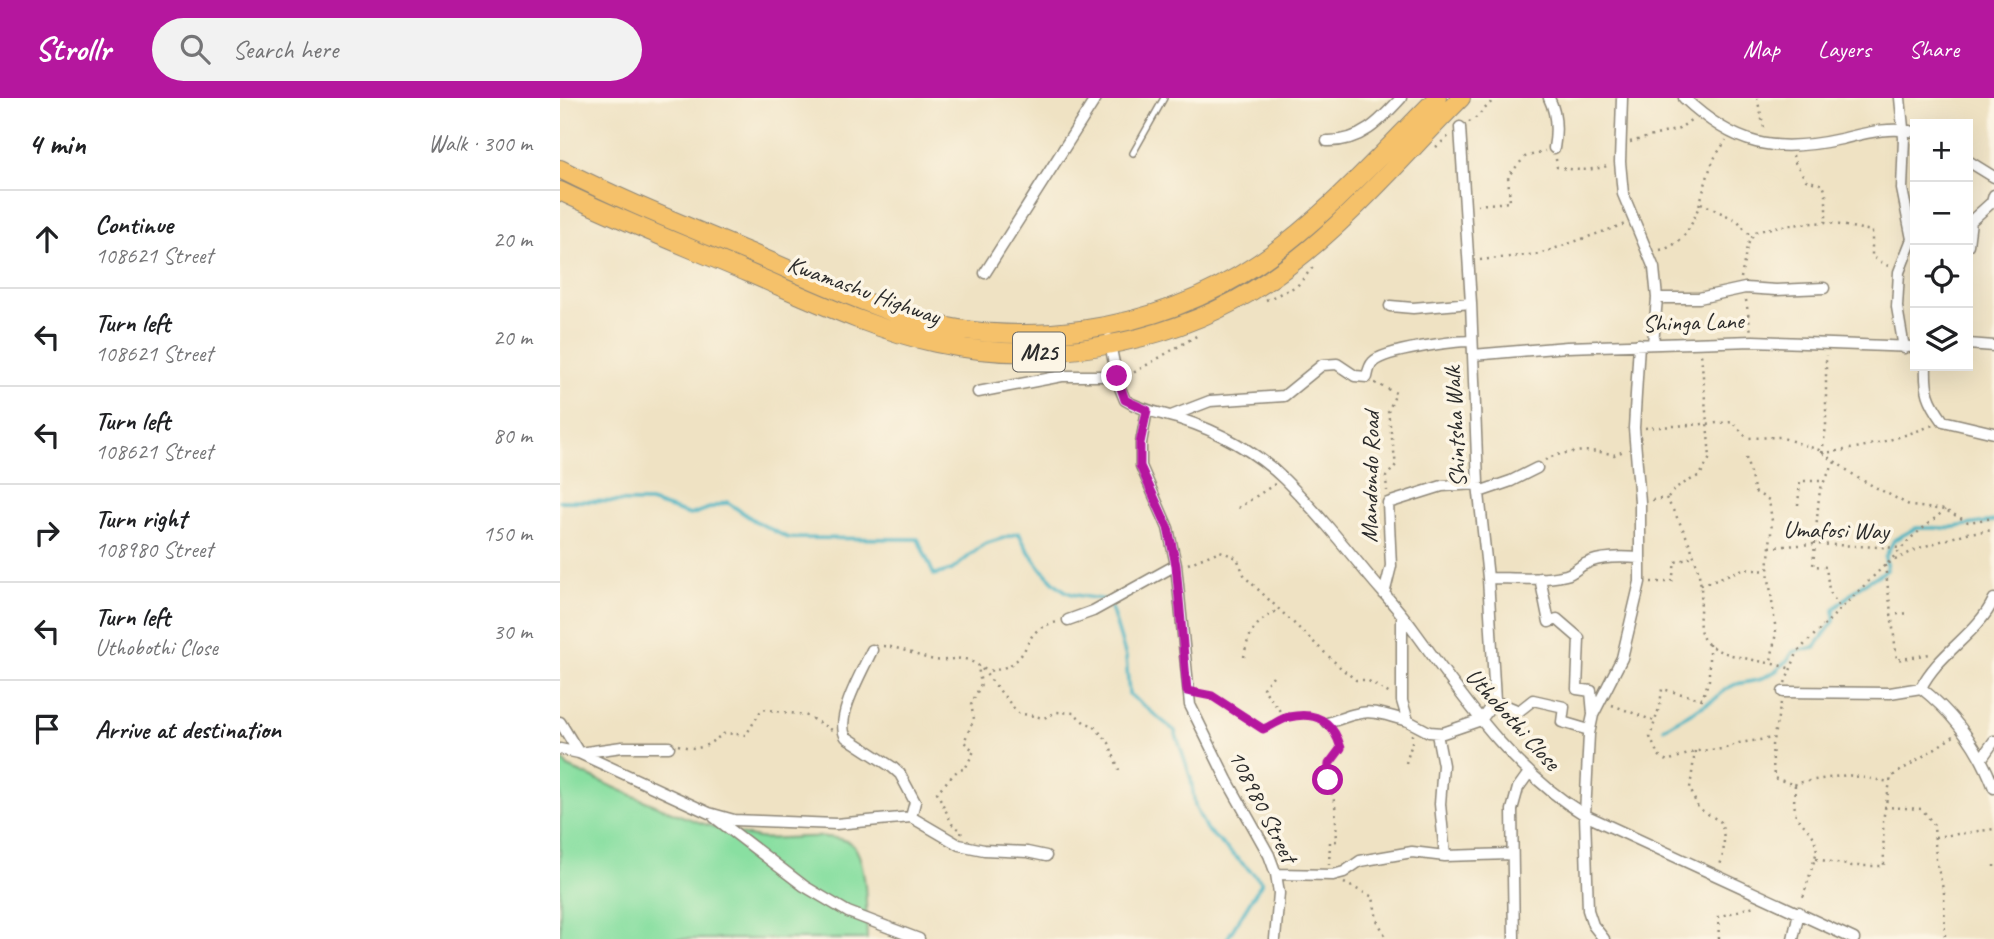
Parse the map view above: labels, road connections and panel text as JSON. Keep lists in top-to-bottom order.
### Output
{
  "streets": {
    "main road": ["Kwamashu Highway", "M25"],
    "street": [
      "Shinga Lane",
      "Shintsha Walk",
      "Mandondo Road",
      "Uthobothi Close",
      "108980 Street"
    ],
    "path": ["Umafosi Way"]
  },
  "crossings": [
    ["Kwamashu Highway", "Uthobothi Close"],
    ["Shinga Lane", "Shintsha Walk"],
    ["Mandondo Road", "Uthobothi Close"],
    ["Uthobothi Close", "108980 Street"]
  ],
  "page": {
    "header": "Strollr",
    "search": "Search here",
    "nav": ["Map", "Layers", "Share"],
    "heading": ["4 min", "Walk · 300 m"],
    "map_buttons": ["+", "−"],
    "list": [
      ["Continue", "108621 Street", "20 m"],
      ["Turn left", "108621 Street", "20 m"],
      ["Turn left", "108621 Street", "80 m"],
      ["Turn right", "108980 Street", "150 m"],
      ["Turn left", "Uthobothi Close", "30 m"],
      "Arrive at destination"
    ]
  }
}
